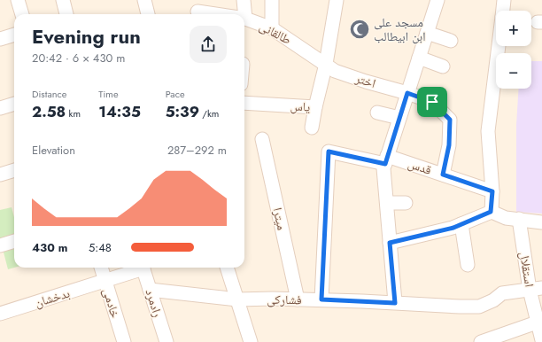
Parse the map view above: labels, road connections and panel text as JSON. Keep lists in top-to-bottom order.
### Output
{
  "streets": {
    "street": [
      "طالقانی",
      "اختر",
      "یاس",
      "قدس",
      "میترا",
      "استقلال",
      "بدخشان",
      "فشارکی",
      "خادمی",
      "رادمرد"
    ]
  },
  "crossings": [
    ["طالقانی", "اختر"],
    ["طالقانی", "یاس"],
    ["اختر", "یاس"],
    ["اختر", "قدس"],
    ["قدس", "فشارکی"],
    ["میترا", "فشارکی"],
    ["استقلال", "فشارکی"],
    ["بدخشان", "خادمی"],
    ["فشارکی", "رادمرد"]
  ],
  "places": {
    "mosque": ["مسجد علی ابن ابیطالب"]
  },
  "page": {
    "map_buttons": ["+", "−"],
    "heading": ["Evening run", "20:42 · 6 × 430 m"],
    "stats": [
      ["Distance", "2.58 km"],
      ["Time", "14:35"],
      ["Pace", "5:39 /km"]
    ],
    "chart": ["Elevation", "287–292 m"],
    "list": [
      {
        "name": "430 m",
        "note": "5:48"
      }
    ]
  }
}
